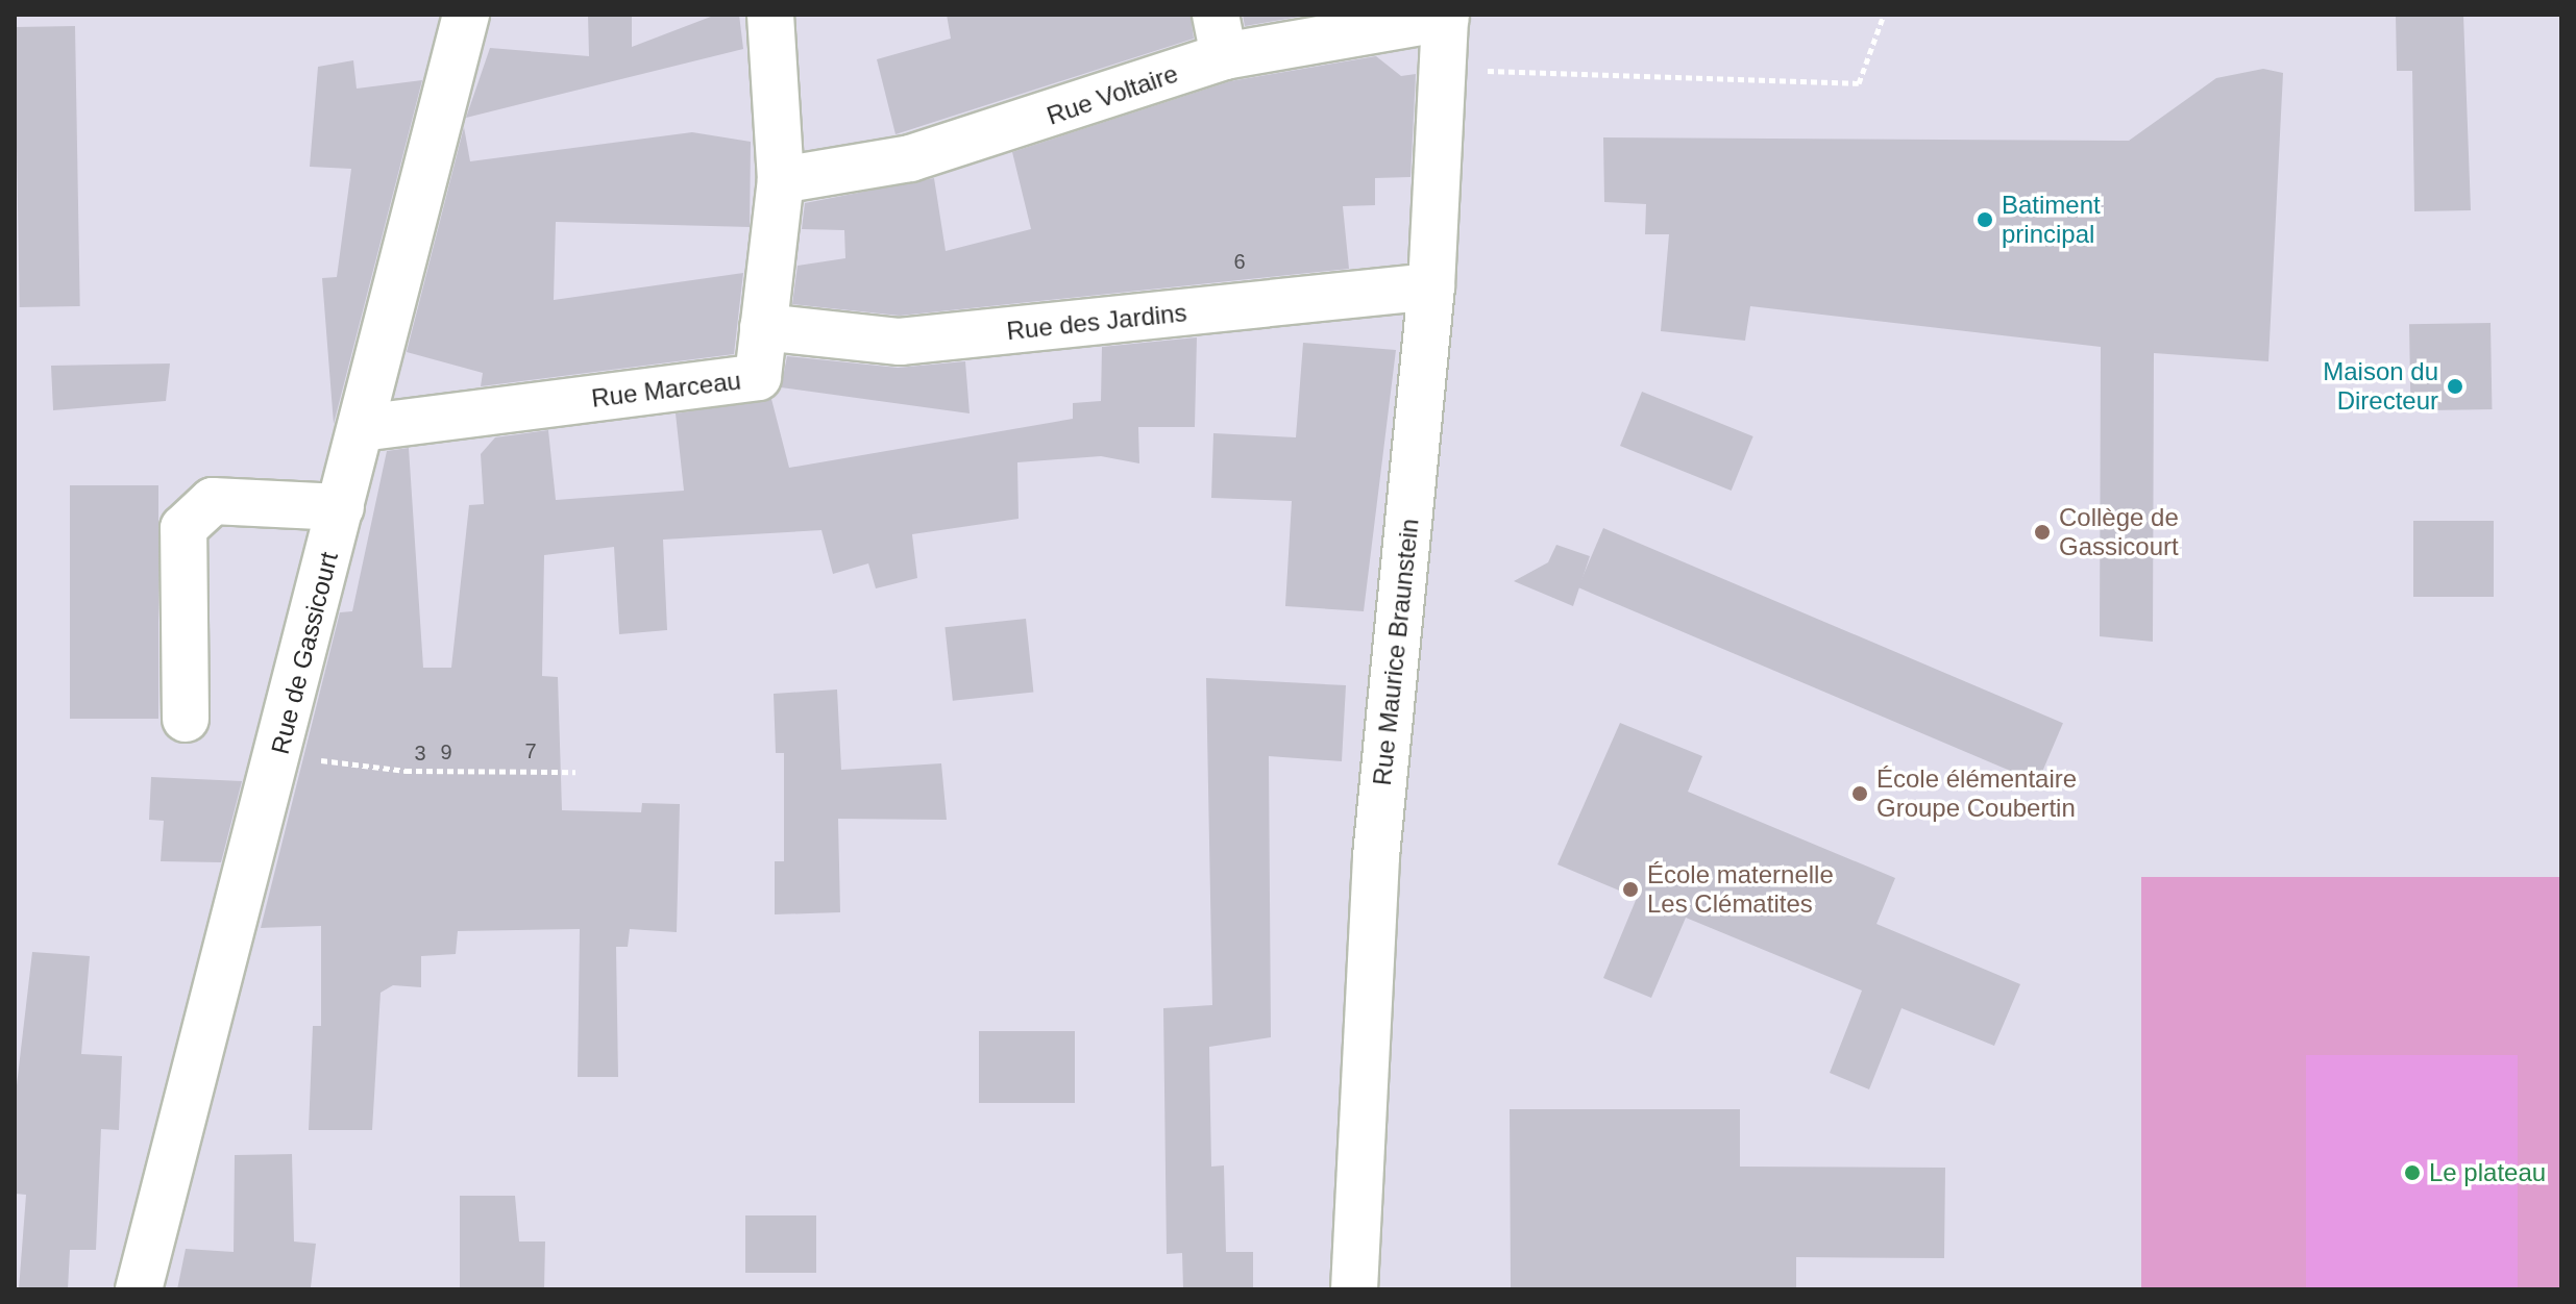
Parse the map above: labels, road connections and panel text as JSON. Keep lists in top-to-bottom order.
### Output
{
  "streets": {
    "street": [
      "Rue Voltaire",
      "Rue des Jardins",
      "Rue Marceau",
      "Rue Maurice Braunstein",
      "Rue de Gassicourt"
    ]
  },
  "crossings": [
    ["Rue Voltaire", "Rue Marceau"],
    ["Rue Voltaire", "Rue Maurice Braunstein"],
    ["Rue des Jardins", "Rue Marceau"],
    ["Rue des Jardins", "Rue Maurice Braunstein"],
    ["Rue Marceau", "Rue de Gassicourt"]
  ],
  "places": [
    "Batiment principal",
    "Maison du Directeur",
    "Collège de Gassicourt",
    "École élémentaire Groupe Coubertin",
    "École maternelle Les Clématites",
    "Le plateau"
  ],
  "house_numbers": [
    "6",
    "7",
    "9",
    "3"
  ]
}
